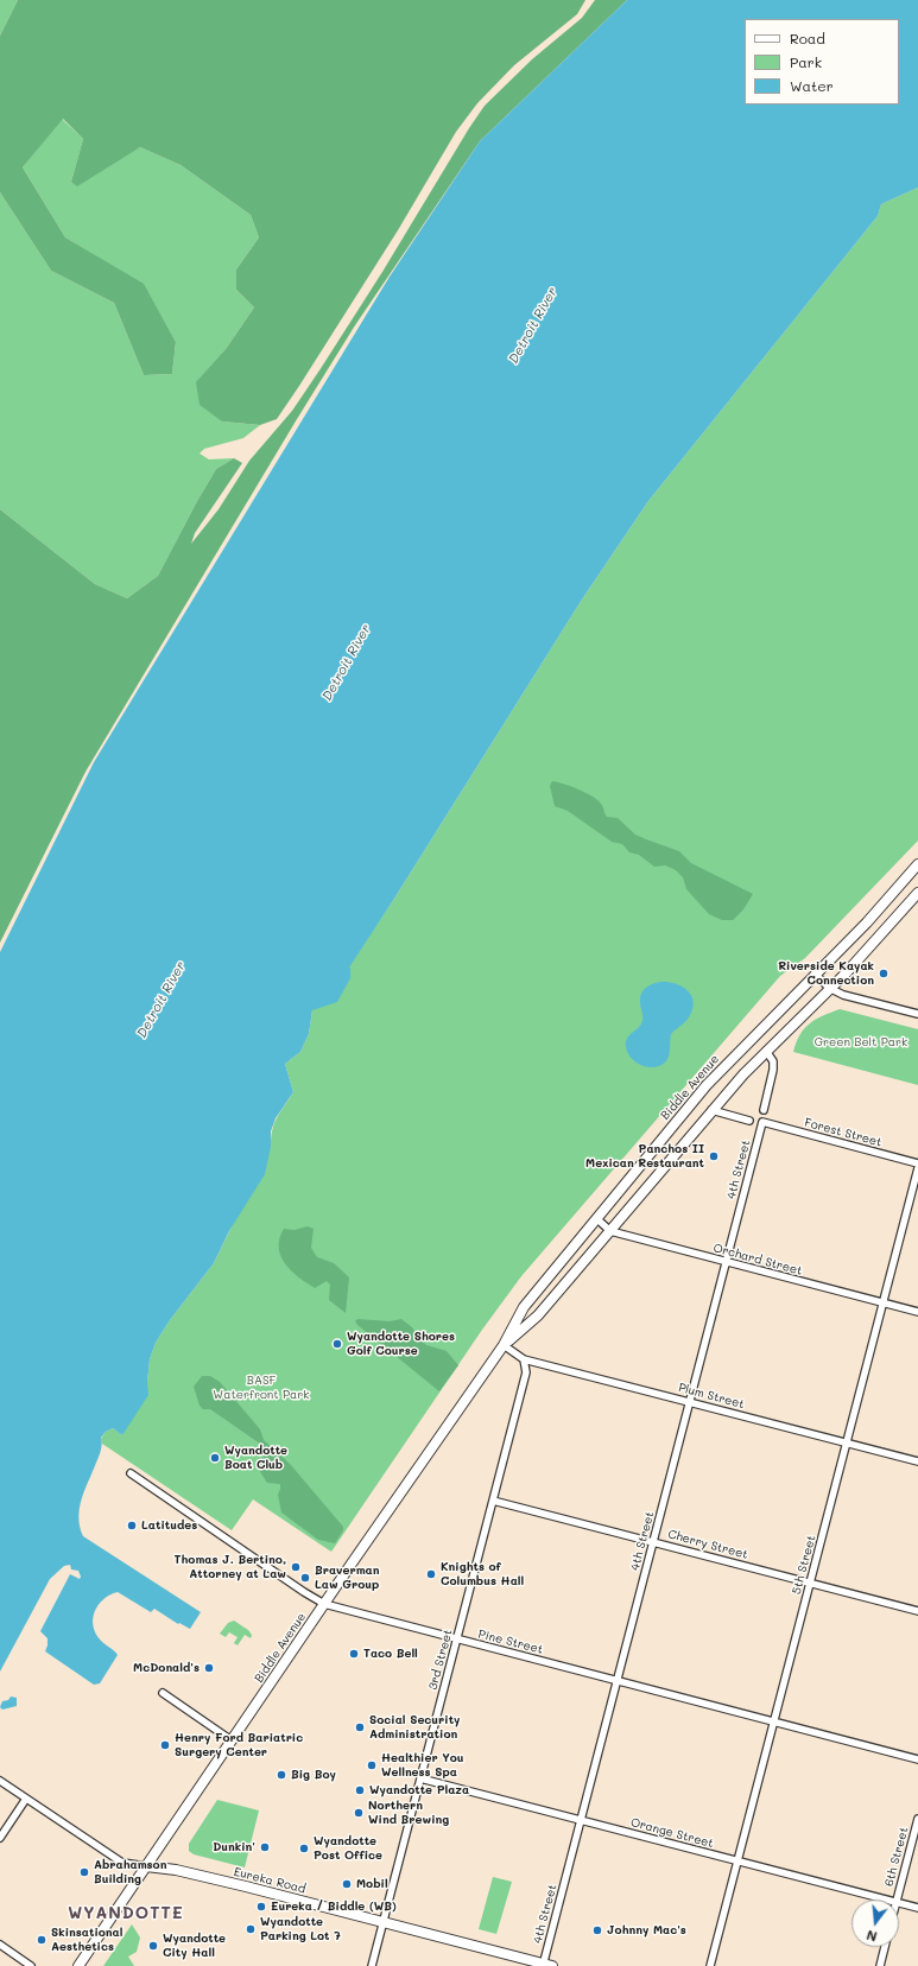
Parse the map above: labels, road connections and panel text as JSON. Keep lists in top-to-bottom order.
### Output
{
  "streets": {
    "main road": ["Biddle Avenue", "Eureka Road"],
    "street": [
      "Forest Street",
      "4th Street",
      "Orchard Street",
      "Plum Street",
      "Cherry Street",
      "5th Street",
      "Pine Street",
      "3rd Street",
      "Orange Street",
      "6th Street"
    ]
  },
  "crossings": [
    ["Biddle Avenue", "Orchard Street"],
    ["Biddle Avenue", "Plum Street"],
    ["Biddle Avenue", "Pine Street"],
    ["Biddle Avenue", "Eureka Road"],
    ["Forest Street", "4th Street"],
    ["4th Street", "Orchard Street"],
    ["4th Street", "Plum Street"],
    ["4th Street", "Cherry Street"],
    ["4th Street", "Pine Street"],
    ["4th Street", "Orange Street"],
    ["4th Street", "Eureka Road"],
    ["Orchard Street", "5th Street"],
    ["Plum Street", "5th Street"],
    ["Plum Street", "3rd Street"],
    ["Cherry Street", "5th Street"],
    ["Cherry Street", "3rd Street"],
    ["5th Street", "Pine Street"],
    ["5th Street", "Orange Street"],
    ["Pine Street", "3rd Street"],
    ["3rd Street", "Orange Street"],
    ["3rd Street", "Eureka Road"]
  ],
  "districts": ["WYANDOTTE"],
  "water": ["Detroit River"],
  "parks": ["Green Belt Park", "BASF Waterfront Park"],
  "places": [
    "Riverside Kayak Connection",
    "Panchos II Mexican Restaurant",
    "Wyandotte Shores Golf Course",
    "Wyandotte Boat Club",
    "Latitudes",
    "Thomas J. Bertino, Attorney at Law",
    "Knights of Columbus Hall",
    "Braverman Law Group",
    "Taco Bell",
    "McDonald's",
    "Social Security Administration",
    "Henry Ford Bariatric Surgery Center",
    "Healthier You Wellness Spa",
    "Big Boy",
    "Wyandotte Plaza",
    "Northern Wind Brewing",
    "Dunkin'",
    "Wyandotte Post Office",
    "Abrahamson Building",
    "Mobil",
    "Eureka / Biddle (WB)",
    "Wyandotte Parking Lot 7",
    "Johnny Mac's",
    "Skinsational Aesthetics",
    "Wyandotte City Hall"
  ],
  "legend": ["Road", "Park", "Water"],
  "north": "bottom"
}
